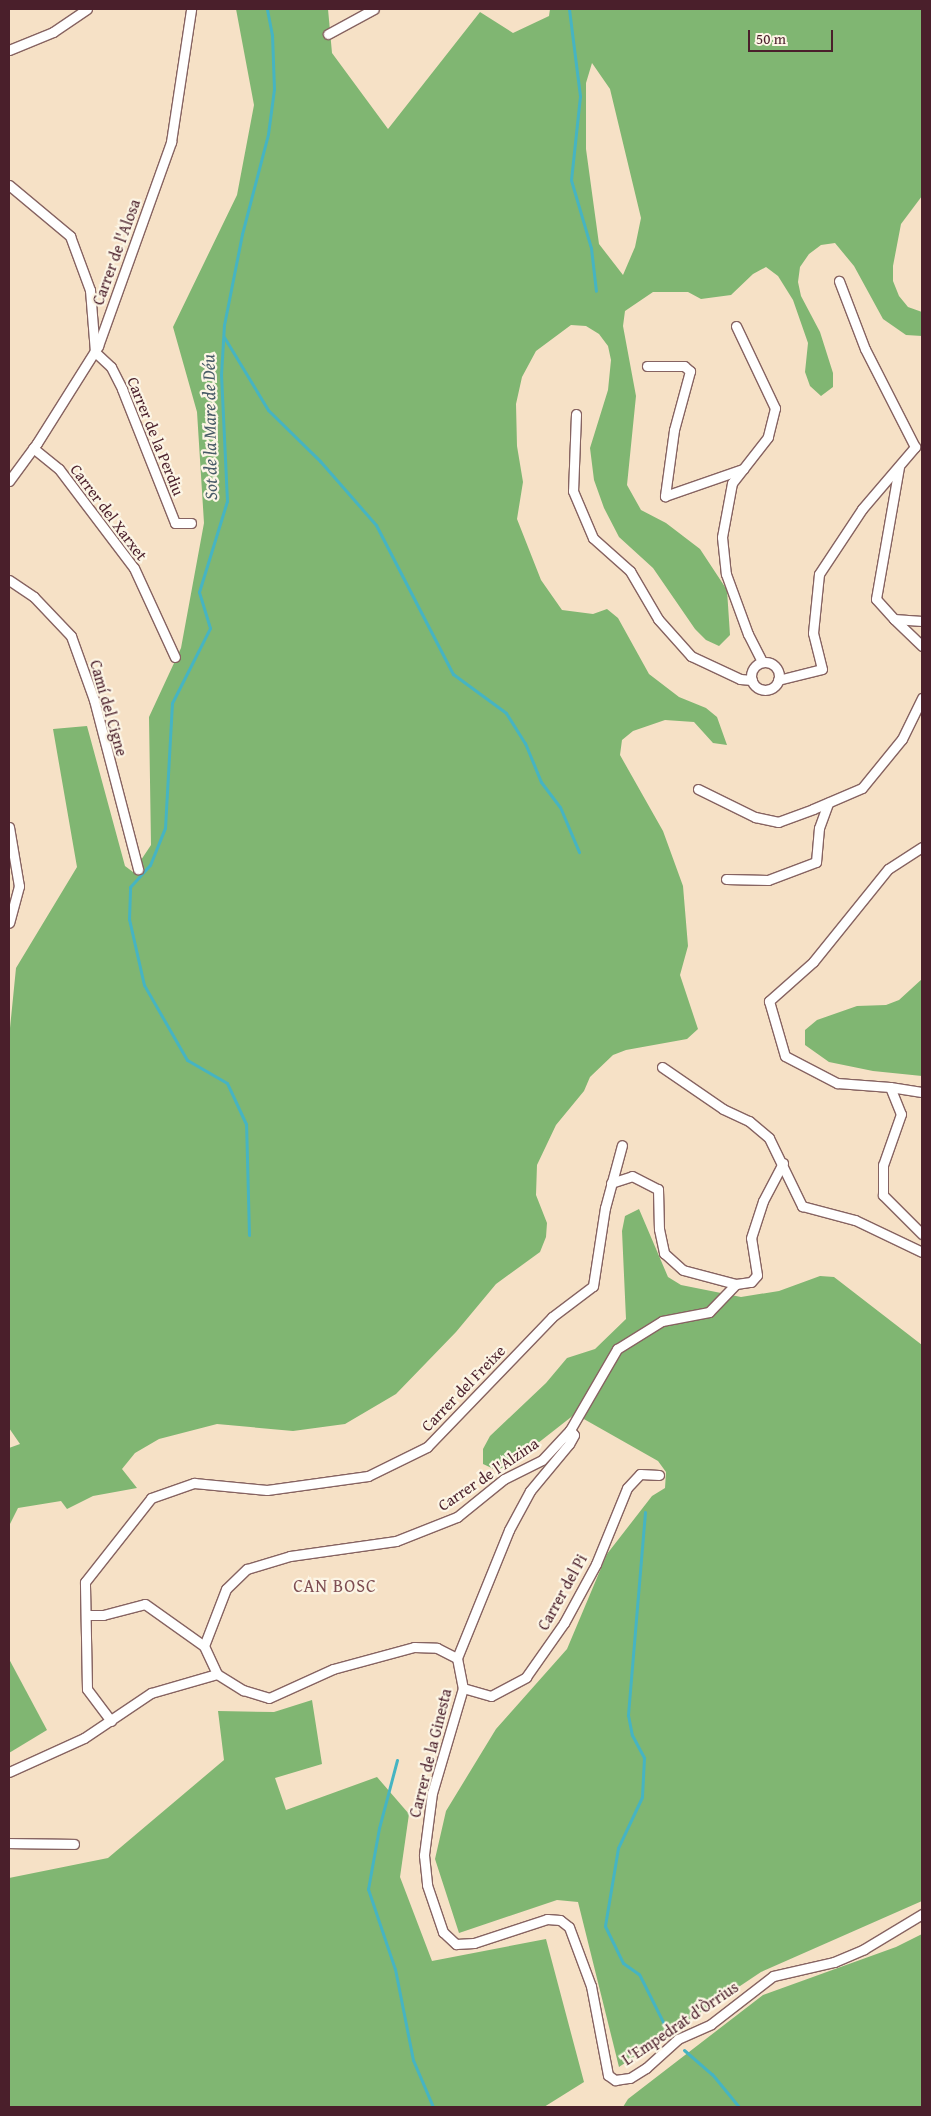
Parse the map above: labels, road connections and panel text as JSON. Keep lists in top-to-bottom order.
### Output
{
  "streets": {
    "street": [
      "Carrer de l'Alosa",
      "Carrer de la Perdiu",
      "Carrer del Xarxet",
      "Camí del Cigne",
      "Carrer del Freixe",
      "Carrer de l'Alzina",
      "Carrer del Pi",
      "Carrer de la Ginesta",
      "L'Empedrat d'Òrrius"
    ]
  },
  "crossings": [
    ["Carrer de l'Alosa", "Carrer de la Perdiu"],
    ["Carrer de l'Alosa", "Carrer del Xarxet"],
    ["Carrer del Pi", "Carrer de la Ginesta"],
    ["Carrer de la Ginesta", "L'Empedrat d'Òrrius"]
  ],
  "districts": ["CAN BOSC"],
  "water": ["Sot de la Mare de Déu"],
  "scale_bar": "50 m"
}
